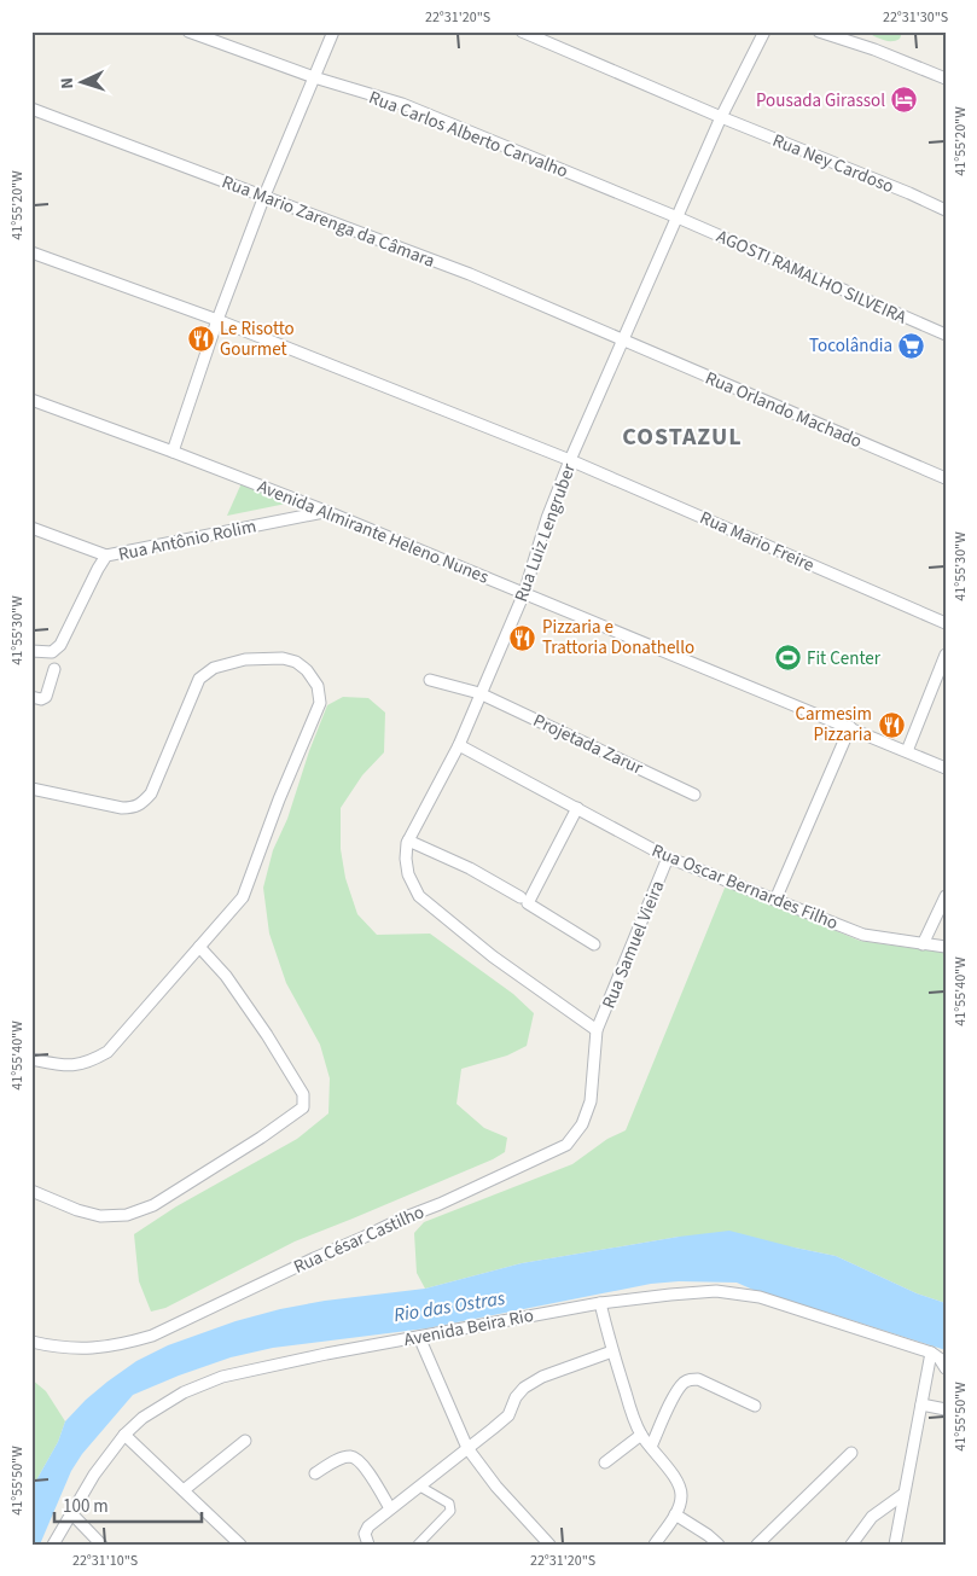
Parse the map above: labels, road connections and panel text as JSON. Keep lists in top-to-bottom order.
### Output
{
  "streets": {
    "street": [
      "Rua Carlos Alberto Carvalho",
      "Rua Ney Cardoso",
      "Rua Mario Zarenga da Câmara",
      "AGOSTI RAMALHO SILVEIRA",
      "Rua Orlando Machado",
      "Avenida Almirante Heleno Nunes",
      "Rua Luiz Lengruber",
      "Rua Antônio Rolim",
      "Rua Mario Freire",
      "Projetada Zarur",
      "Rua Oscar Bernardes Filho",
      "Rua Samuel Vieira",
      "Rua César Castilho",
      "Avenida Beira Rio"
    ]
  },
  "crossings": [
    ["Rua Carlos Alberto Carvalho", "AGOSTI RAMALHO SILVEIRA"],
    ["Rua Carlos Alberto Carvalho", "Rua Luiz Lengruber"],
    ["Rua Ney Cardoso", "Rua Luiz Lengruber"],
    ["Rua Mario Zarenga da Câmara", "Rua Orlando Machado"],
    ["Rua Mario Zarenga da Câmara", "Rua Luiz Lengruber"],
    ["AGOSTI RAMALHO SILVEIRA", "Rua Luiz Lengruber"],
    ["Rua Orlando Machado", "Rua Luiz Lengruber"],
    ["Avenida Almirante Heleno Nunes", "Rua Luiz Lengruber"],
    ["Avenida Almirante Heleno Nunes", "Rua Antônio Rolim"],
    ["Rua Luiz Lengruber", "Rua Mario Freire"],
    ["Rua Luiz Lengruber", "Projetada Zarur"],
    ["Rua Luiz Lengruber", "Rua Oscar Bernardes Filho"],
    ["Rua Luiz Lengruber", "Rua Samuel Vieira"],
    ["Rua Luiz Lengruber", "Rua César Castilho"],
    ["Rua Oscar Bernardes Filho", "Rua Samuel Vieira"],
    ["Rua Samuel Vieira", "Rua César Castilho"]
  ],
  "districts": ["COSTAZUL"],
  "water": ["Rio das Ostras"],
  "places": {
    "hotel": ["Pousada Girassol"],
    "restaurant": ["Le Risotto Gourmet", "Pizzaria e Trattoria Donathello", "Carmesim Pizzaria"],
    "supermarket": ["Tocolândia"],
    "sports": ["Fit Center"]
  },
  "scale_bar": "100 m",
  "north": "left",
  "coordinates": [
    "22°31'20\"S",
    "22°31'30\"S",
    "41°55'20\"W",
    "41°55'30\"W",
    "41°55'40\"W",
    "41°55'50\"W",
    "22°31'10\"S"
  ]
}
